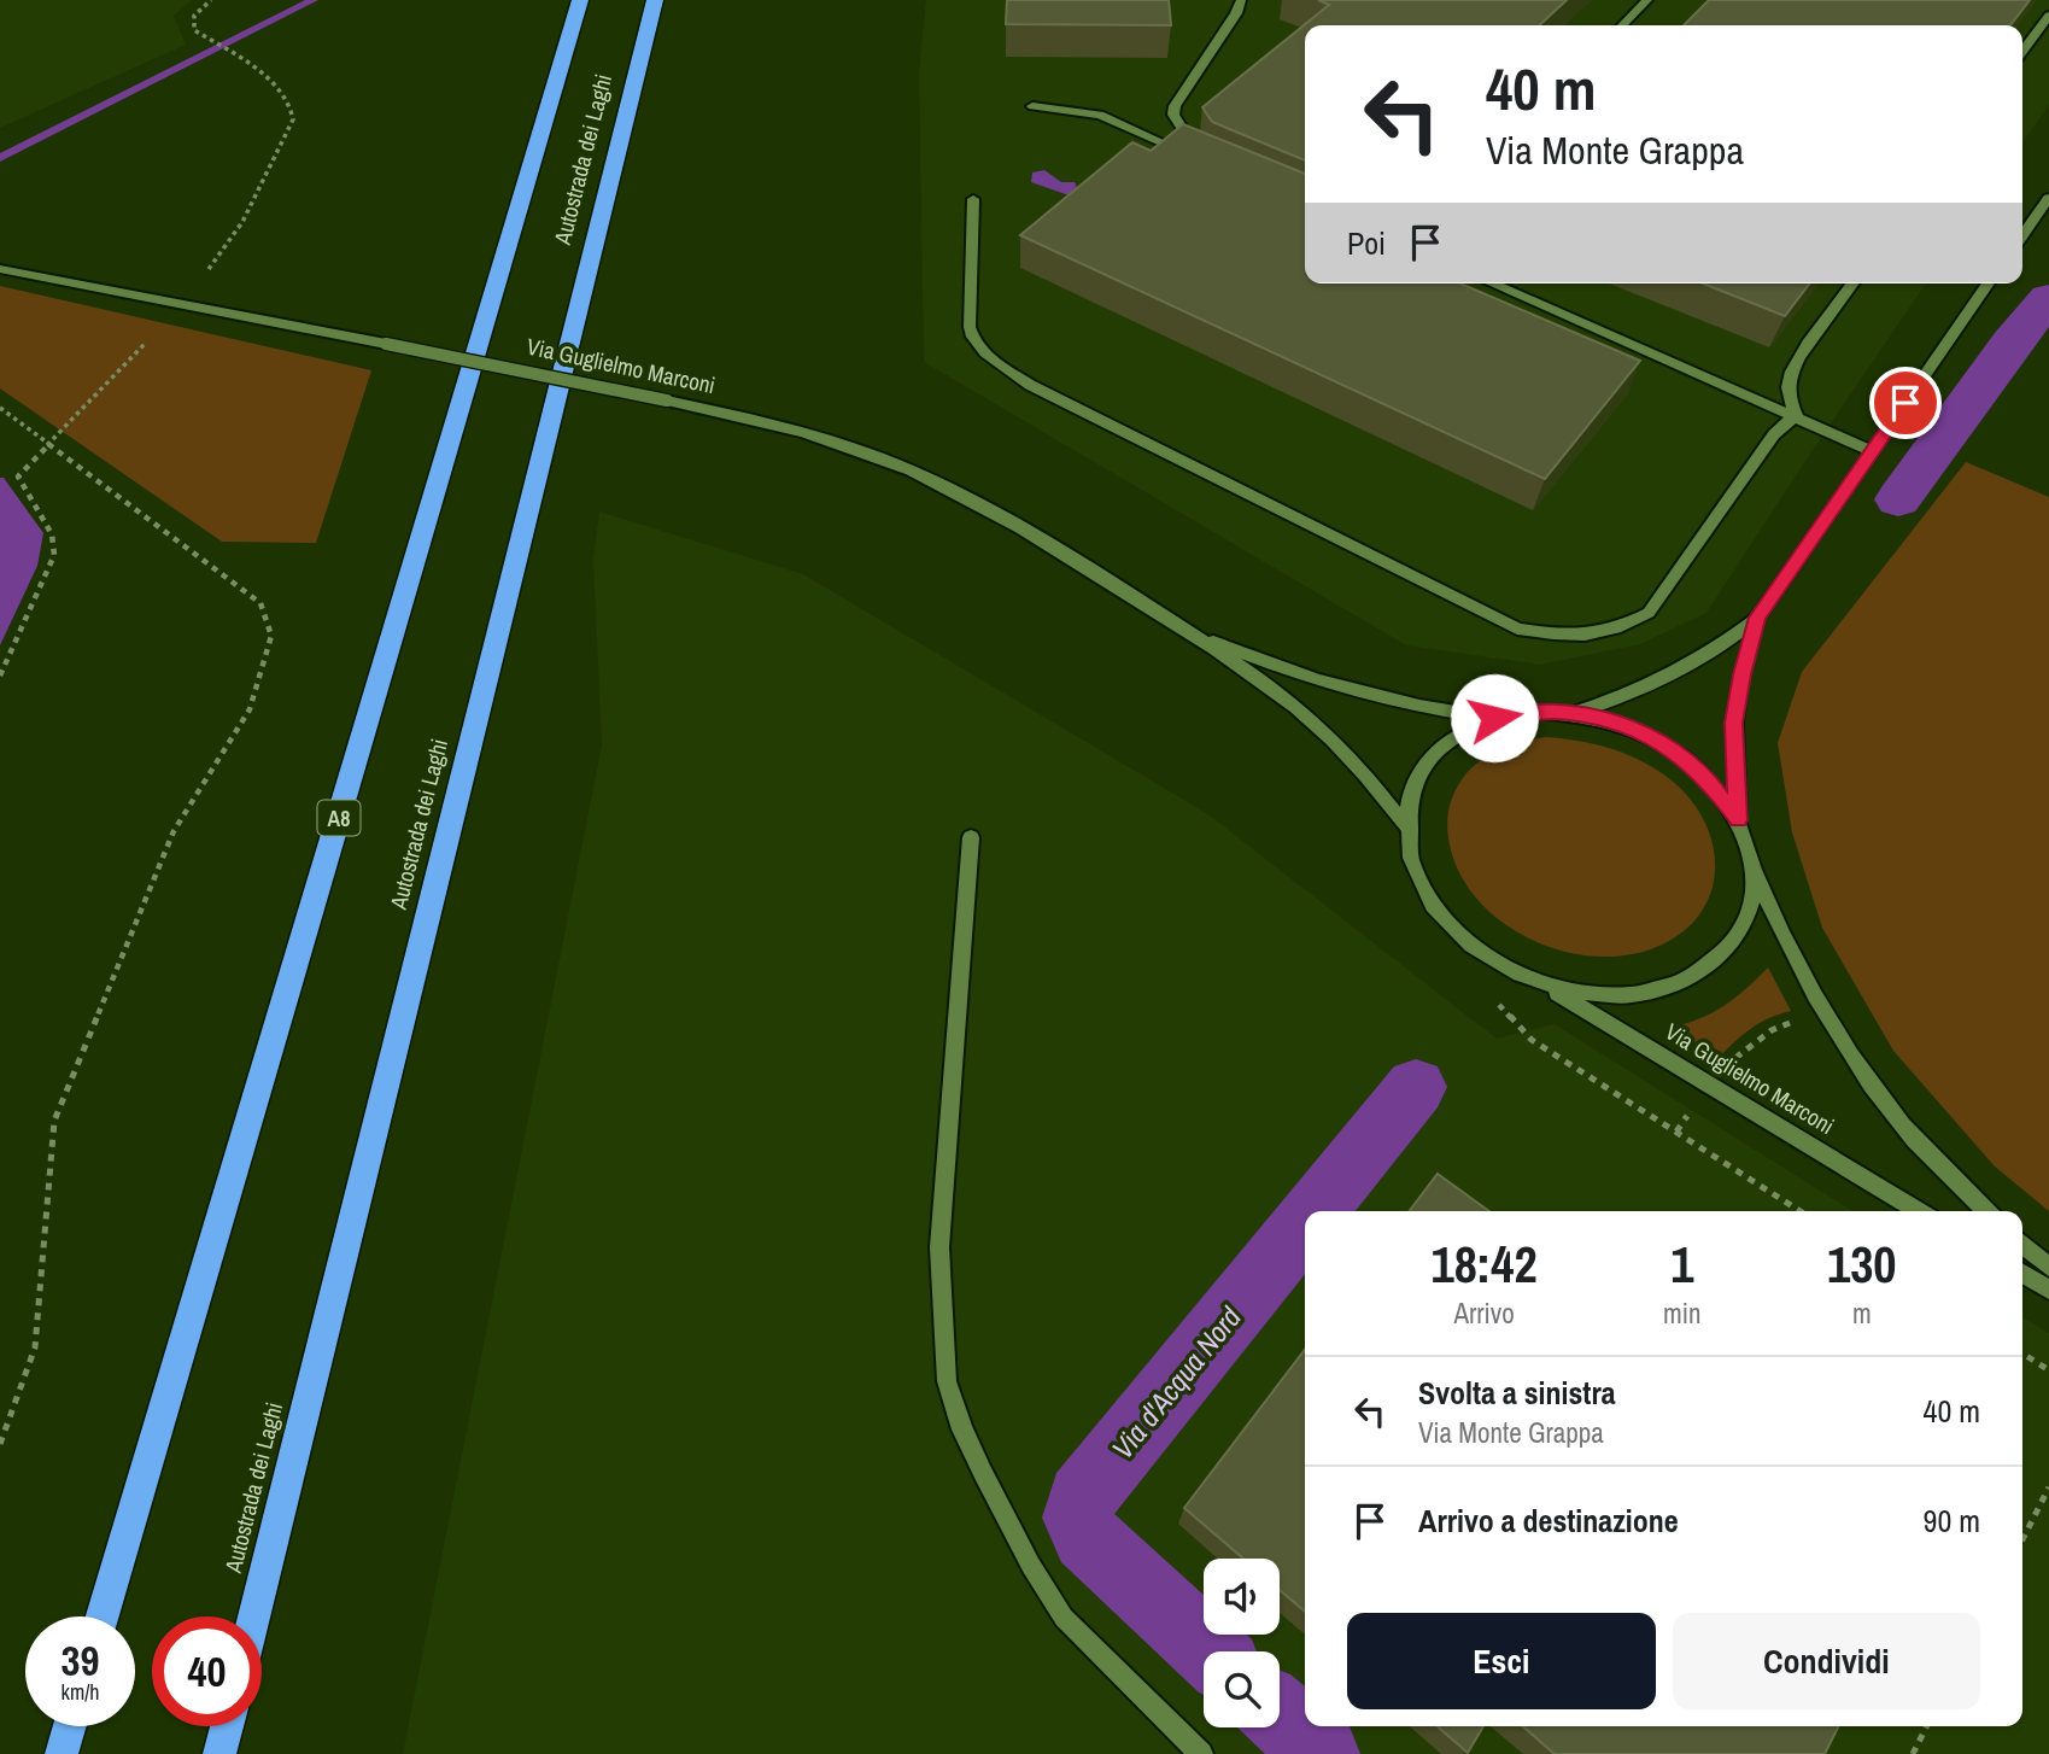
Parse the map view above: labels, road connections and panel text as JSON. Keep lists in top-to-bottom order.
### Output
{
  "streets": {
    "highway": ["Autostrada dei Laghi", "A8"],
    "street": ["Via Guglielmo Marconi"]
  },
  "water": ["Via d'Acqua Nord"],
  "page": {
    "turn": ["40 m", "Via Monte Grappa"],
    "then": "Poi",
    "eta": [
      "18:42",
      "Arrivo",
      "1",
      "min",
      "130",
      "m"
    ],
    "list": [
      {
        "name": "Svolta a sinistra",
        "note": "Via Monte Grappa",
        "value": "40 m"
      },
      {
        "name": "Arrivo a destinazione",
        "value": "90 m"
      }
    ],
    "buttons": ["Esci", "Condividi"],
    "speed": "39 km/h",
    "limit": "40"
  }
}
